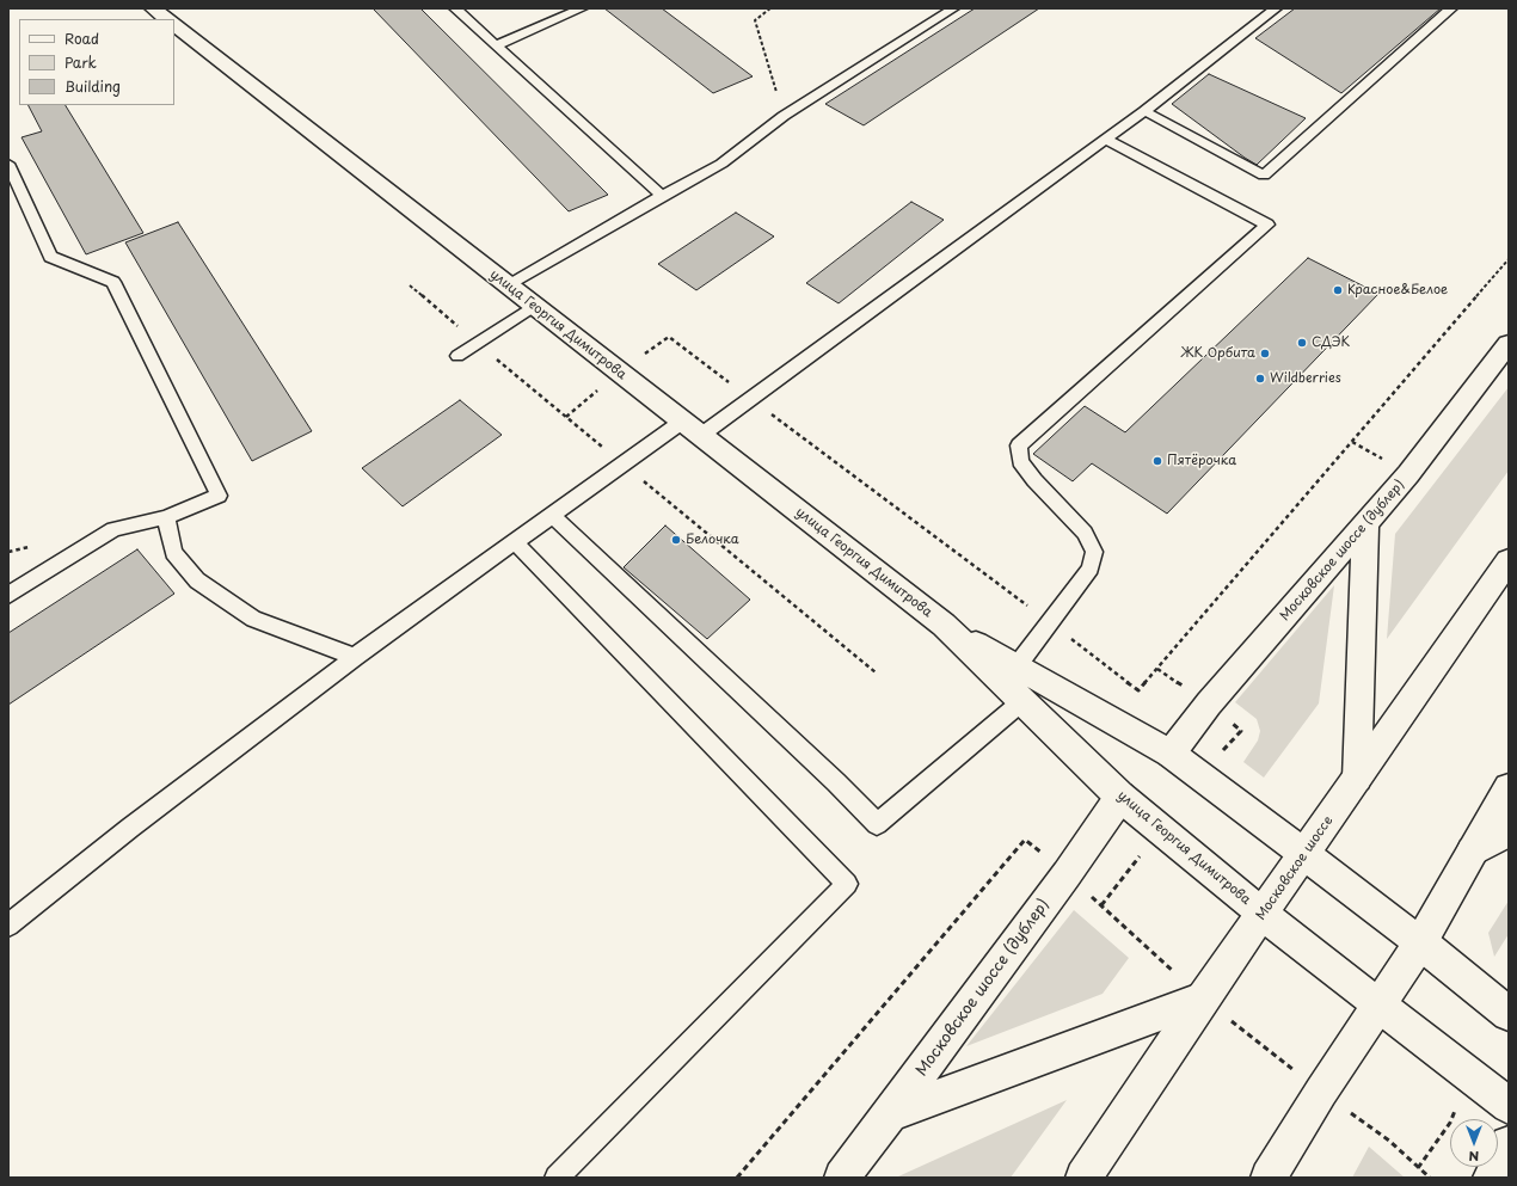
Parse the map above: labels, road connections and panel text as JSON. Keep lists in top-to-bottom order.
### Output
{
  "streets": {
    "main road": ["улица Георгия Димитрова", "Московское шоссе (дублер)", "Московское шоссе"]
  },
  "crossings": [
    ["улица Георгия Димитрова", "Московское шоссе (дублер)"],
    ["улица Георгия Димитрова", "Московское шоссе"]
  ],
  "places": [
    "Красное&Белое",
    "СДЭК",
    "ЖК Орбита",
    "Wildberries",
    "Пятёрочка",
    "Белочка"
  ],
  "legend": ["Road", "Park", "Building"],
  "north": "bottom"
}
